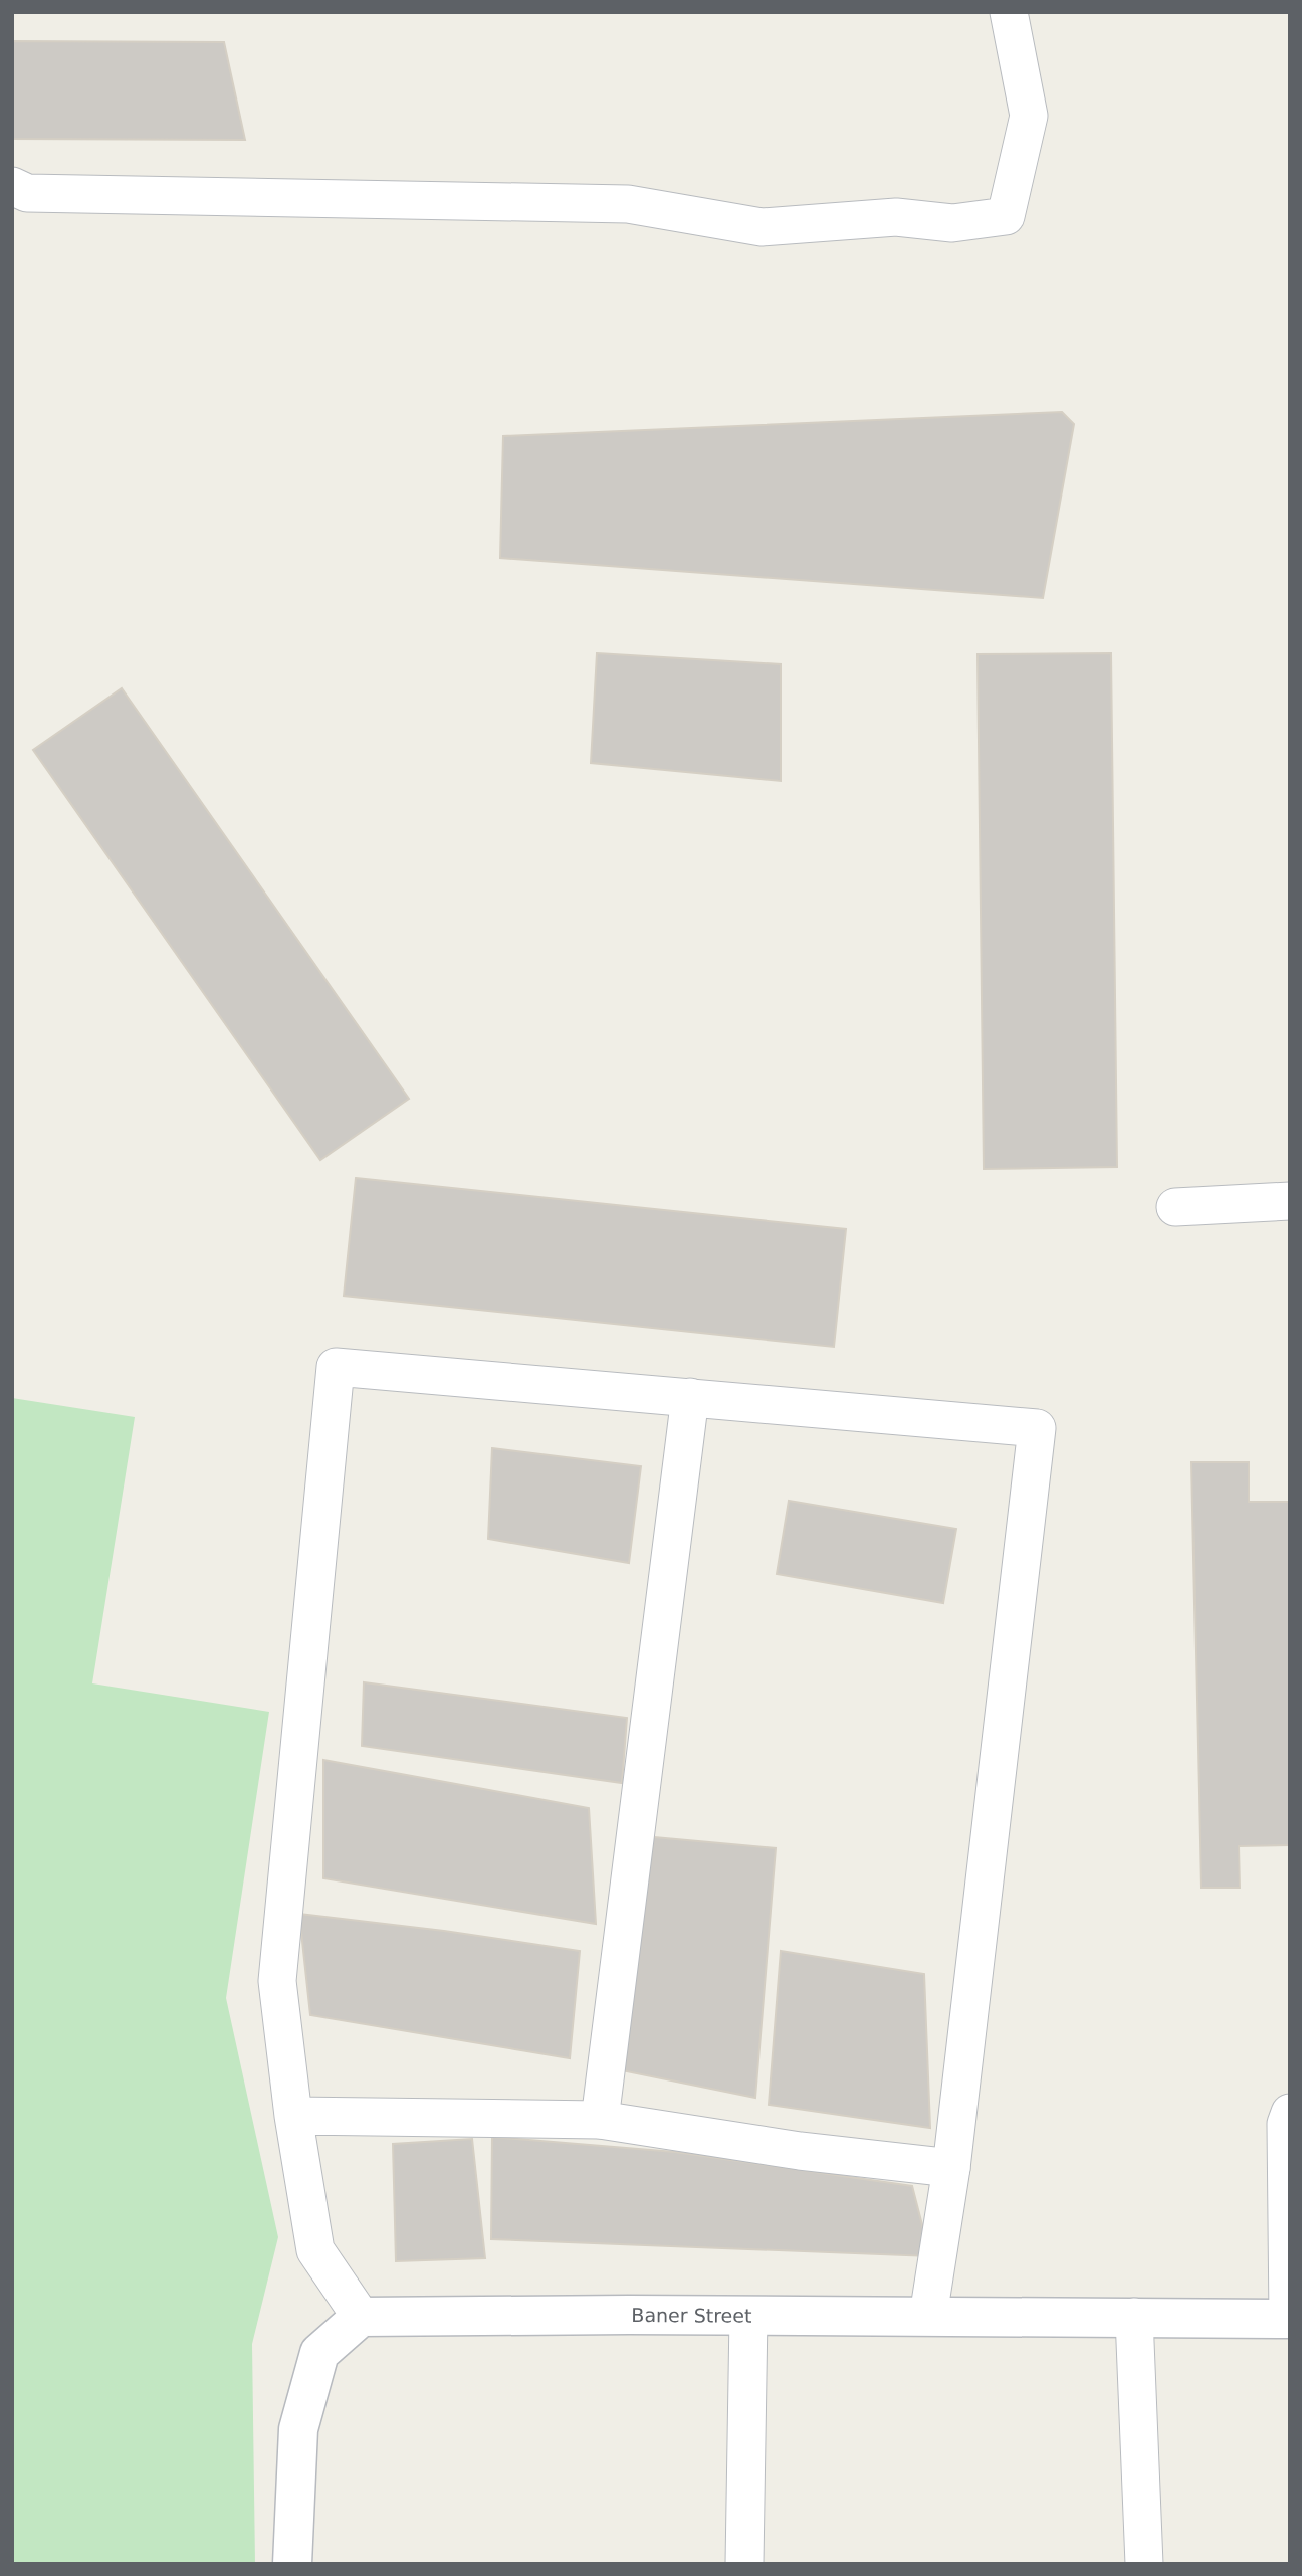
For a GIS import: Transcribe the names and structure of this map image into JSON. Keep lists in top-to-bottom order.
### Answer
{
  "streets": {
    "street": ["Baner Street"]
  }
}
